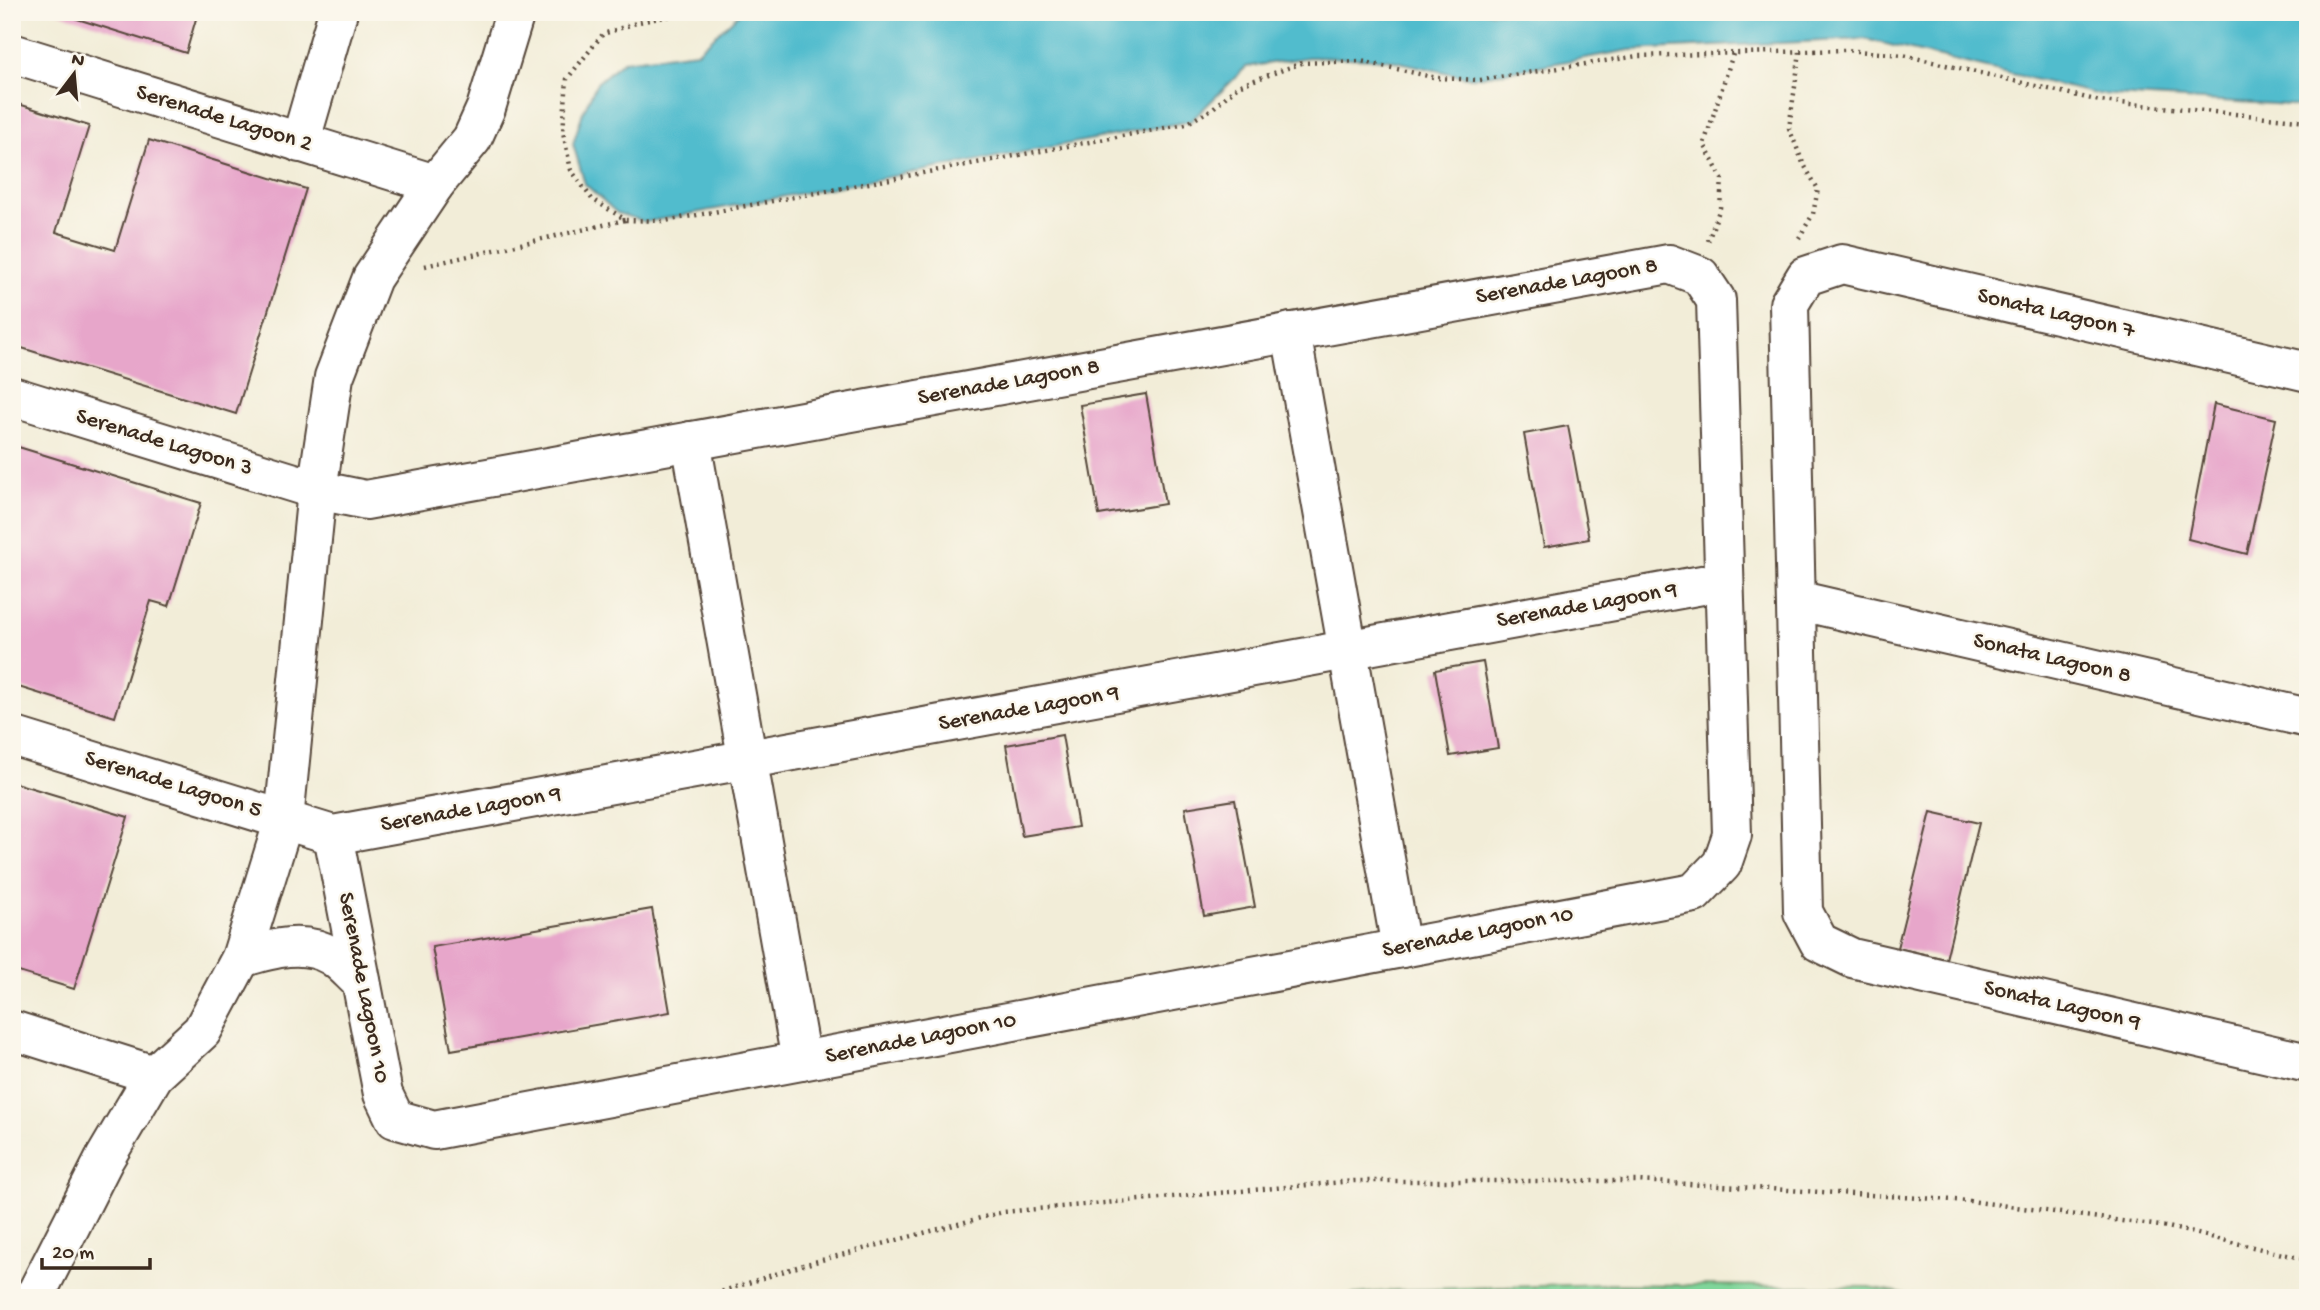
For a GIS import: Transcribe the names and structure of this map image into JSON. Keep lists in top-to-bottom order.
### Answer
{
  "streets": {
    "street": [
      "Serenade Lagoon 2",
      "Serenade Lagoon 8",
      "Sonata Lagoon 7",
      "Serenade Lagoon 3",
      "Serenade Lagoon 9",
      "Sonata Lagoon 8",
      "Serenade Lagoon 5",
      "Serenade Lagoon 10",
      "Sonata Lagoon 9"
    ]
  },
  "crossings": [
    ["Serenade Lagoon 8", "Serenade Lagoon 3"],
    ["Serenade Lagoon 9", "Serenade Lagoon 5"],
    ["Serenade Lagoon 9", "Serenade Lagoon 10"],
    ["Sonata Lagoon 8", "Sonata Lagoon 9"],
    ["Serenade Lagoon 5", "Serenade Lagoon 10"]
  ],
  "scale_bar": "20 m",
  "north": "top"
}
